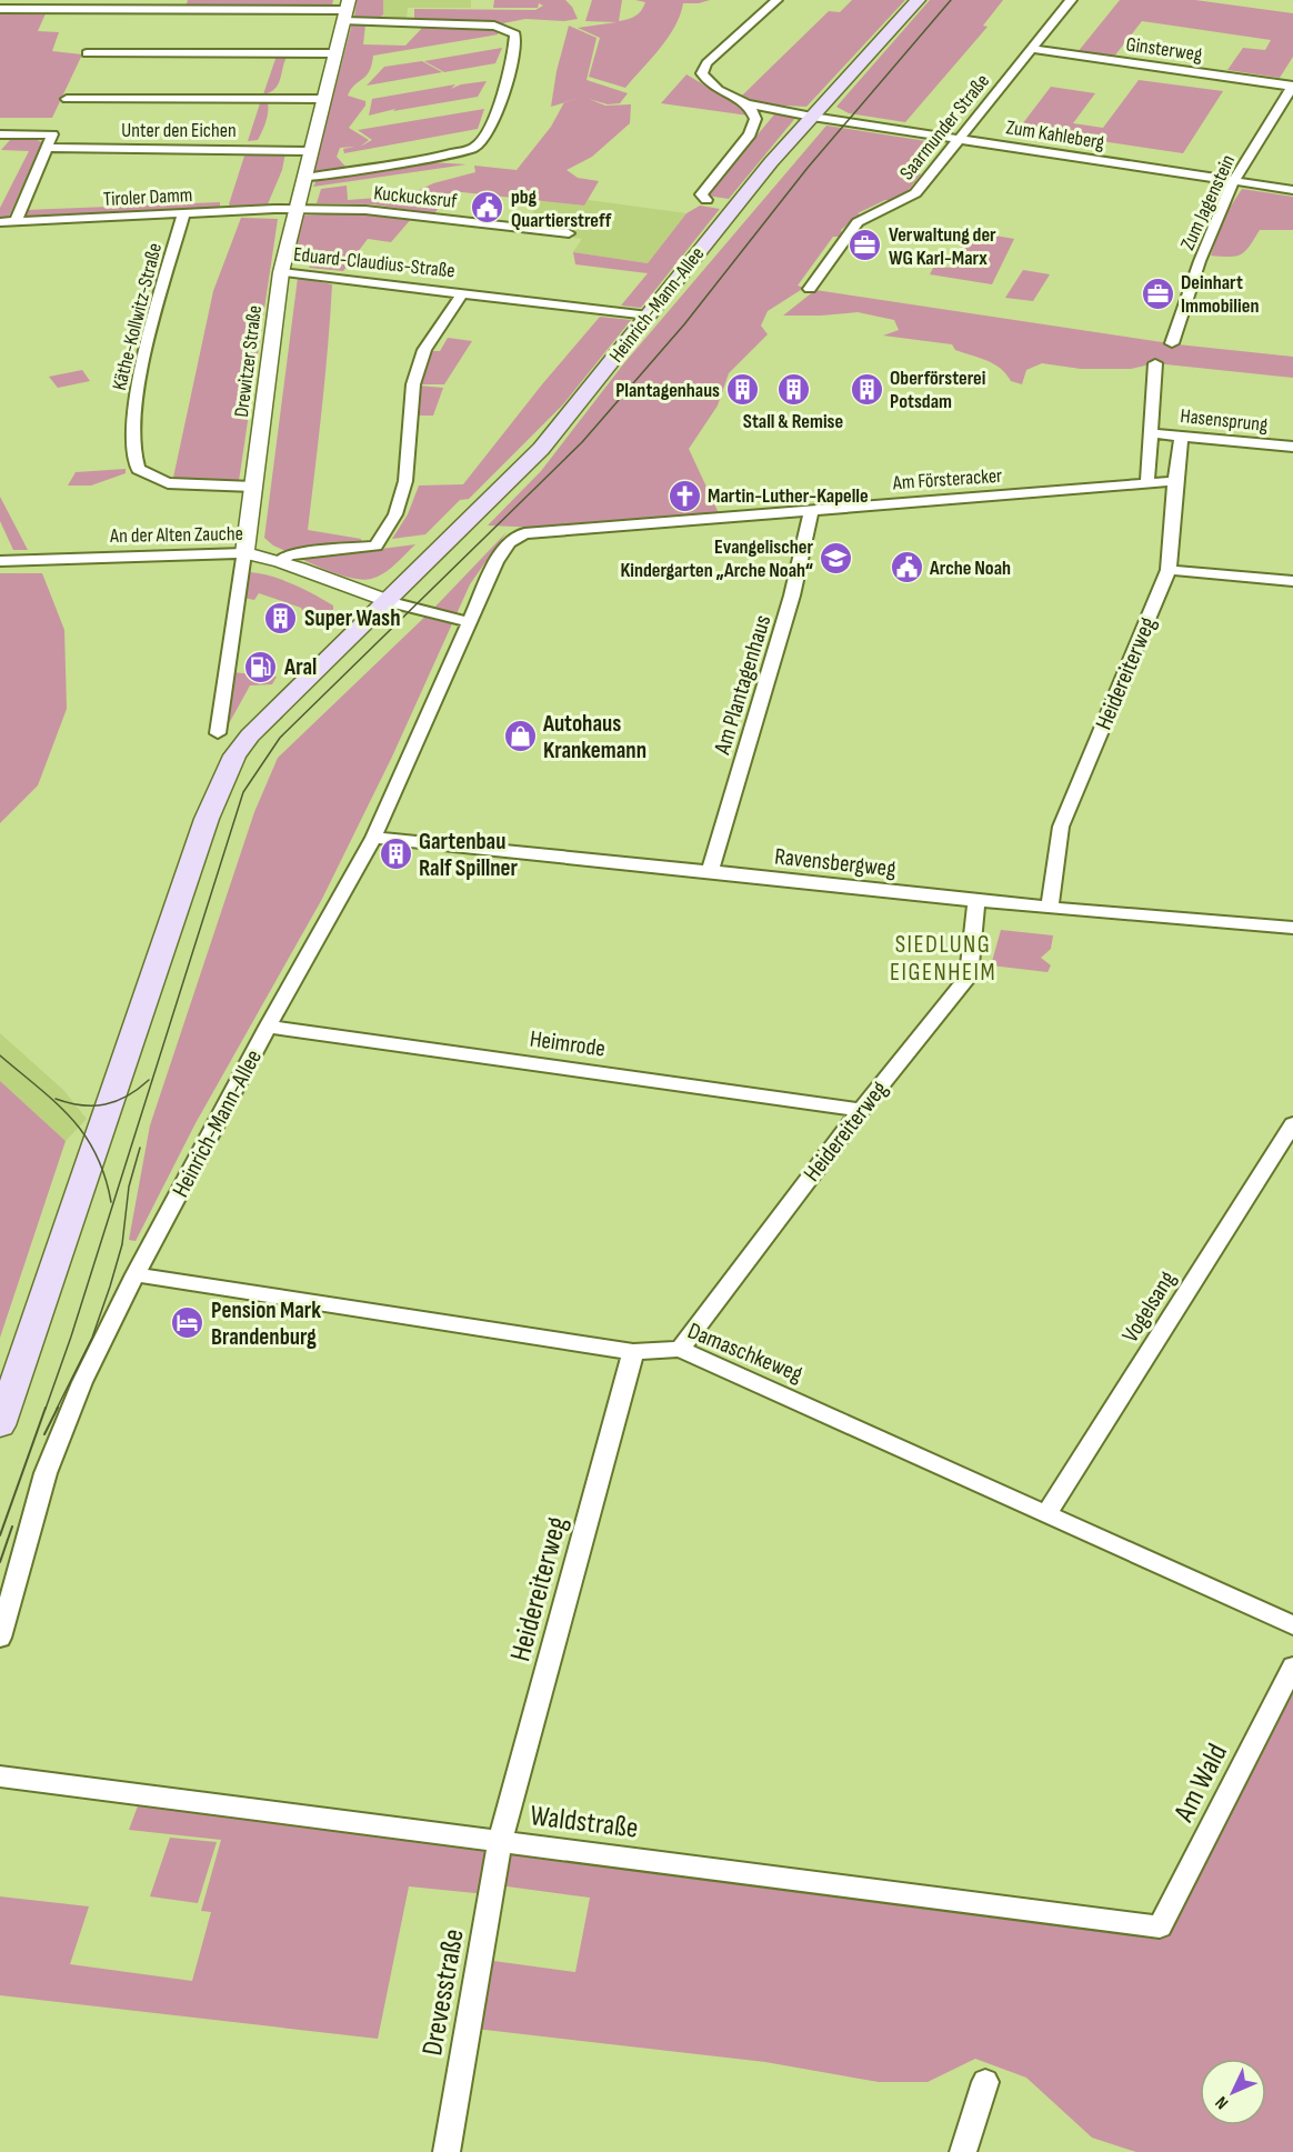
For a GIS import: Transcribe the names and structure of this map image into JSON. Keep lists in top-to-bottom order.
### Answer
{
  "streets": {
    "main road": ["Heinrich-Mann-Allee"],
    "street": [
      "Ginsterweg",
      "Saarmunder Straße",
      "Unter den Eichen",
      "Zum Kahleberg",
      "Tiroler Damm",
      "Kuckucksruf",
      "Zum Jagenstein",
      "Eduard-Claudius-Straße",
      "Käthe-Kollwitz-Straße",
      "Drewitzer Straße",
      "Hasensprung",
      "Am Försteracker",
      "An der Alten Zauche",
      "Heidereiterweg",
      "Am Plantagenhaus",
      "Ravensbergweg",
      "Heimrode",
      "Vogelsang",
      "Damaschkeweg",
      "Am Wald",
      "Waldstraße",
      "Drevesstraße"
    ]
  },
  "crossings": [
    ["Ginsterweg", "Saarmunder Straße"],
    ["Ginsterweg", "Zum Jagenstein"],
    ["Saarmunder Straße", "Zum Kahleberg"],
    ["Unter den Eichen", "Drewitzer Straße"],
    ["Zum Kahleberg", "Zum Jagenstein"],
    ["Zum Kahleberg", "Heinrich-Mann-Allee"],
    ["Tiroler Damm", "Kuckucksruf"],
    ["Tiroler Damm", "Käthe-Kollwitz-Straße"],
    ["Tiroler Damm", "Drewitzer Straße"],
    ["Kuckucksruf", "Drewitzer Straße"],
    ["Eduard-Claudius-Straße", "Heinrich-Mann-Allee"],
    ["Eduard-Claudius-Straße", "Drewitzer Straße"],
    ["Eduard-Claudius-Straße", "An der Alten Zauche"],
    ["Heinrich-Mann-Allee", "Am Försteracker"],
    ["Heinrich-Mann-Allee", "An der Alten Zauche"],
    ["Heinrich-Mann-Allee", "Ravensbergweg"],
    ["Heinrich-Mann-Allee", "Heimrode"],
    ["Heinrich-Mann-Allee", "Damaschkeweg"],
    ["Käthe-Kollwitz-Straße", "Drewitzer Straße"],
    ["Drewitzer Straße", "An der Alten Zauche"],
    ["Hasensprung", "Am Försteracker"],
    ["Hasensprung", "Heidereiterweg"],
    ["Am Försteracker", "Heidereiterweg"],
    ["Am Försteracker", "Am Plantagenhaus"],
    ["Heidereiterweg", "Ravensbergweg"],
    ["Heidereiterweg", "Heimrode"],
    ["Heidereiterweg", "Damaschkeweg"],
    ["Heidereiterweg", "Waldstraße"],
    ["Heidereiterweg", "Drevesstraße"],
    ["Am Plantagenhaus", "Ravensbergweg"],
    ["Vogelsang", "Damaschkeweg"],
    ["Am Wald", "Waldstraße"],
    ["Waldstraße", "Drevesstraße"]
  ],
  "districts": ["SIEDLUNG EIGENHEIM"],
  "places": {
    "public building": ["pbg Quartierstreff", "Arche Noah"],
    "office": ["Verwaltung der WG Karl-Marx", "Deinhart Immobilien"],
    "building": [
      "Stall & Remise",
      "Oberförsterei Potsdam",
      "Plantagenhaus",
      "Super Wash",
      "Gartenbau Ralf Spillner"
    ],
    "church": ["Martin-Luther-Kapelle"],
    "school or university": ["Evangelischer Kindergarten „Arche Noah“"],
    "fuel station": ["Aral"],
    "shop": ["Autohaus Krankemann"],
    "hotel": ["Pension Mark Brandenburg"]
  },
  "north": "bottom left"
}
